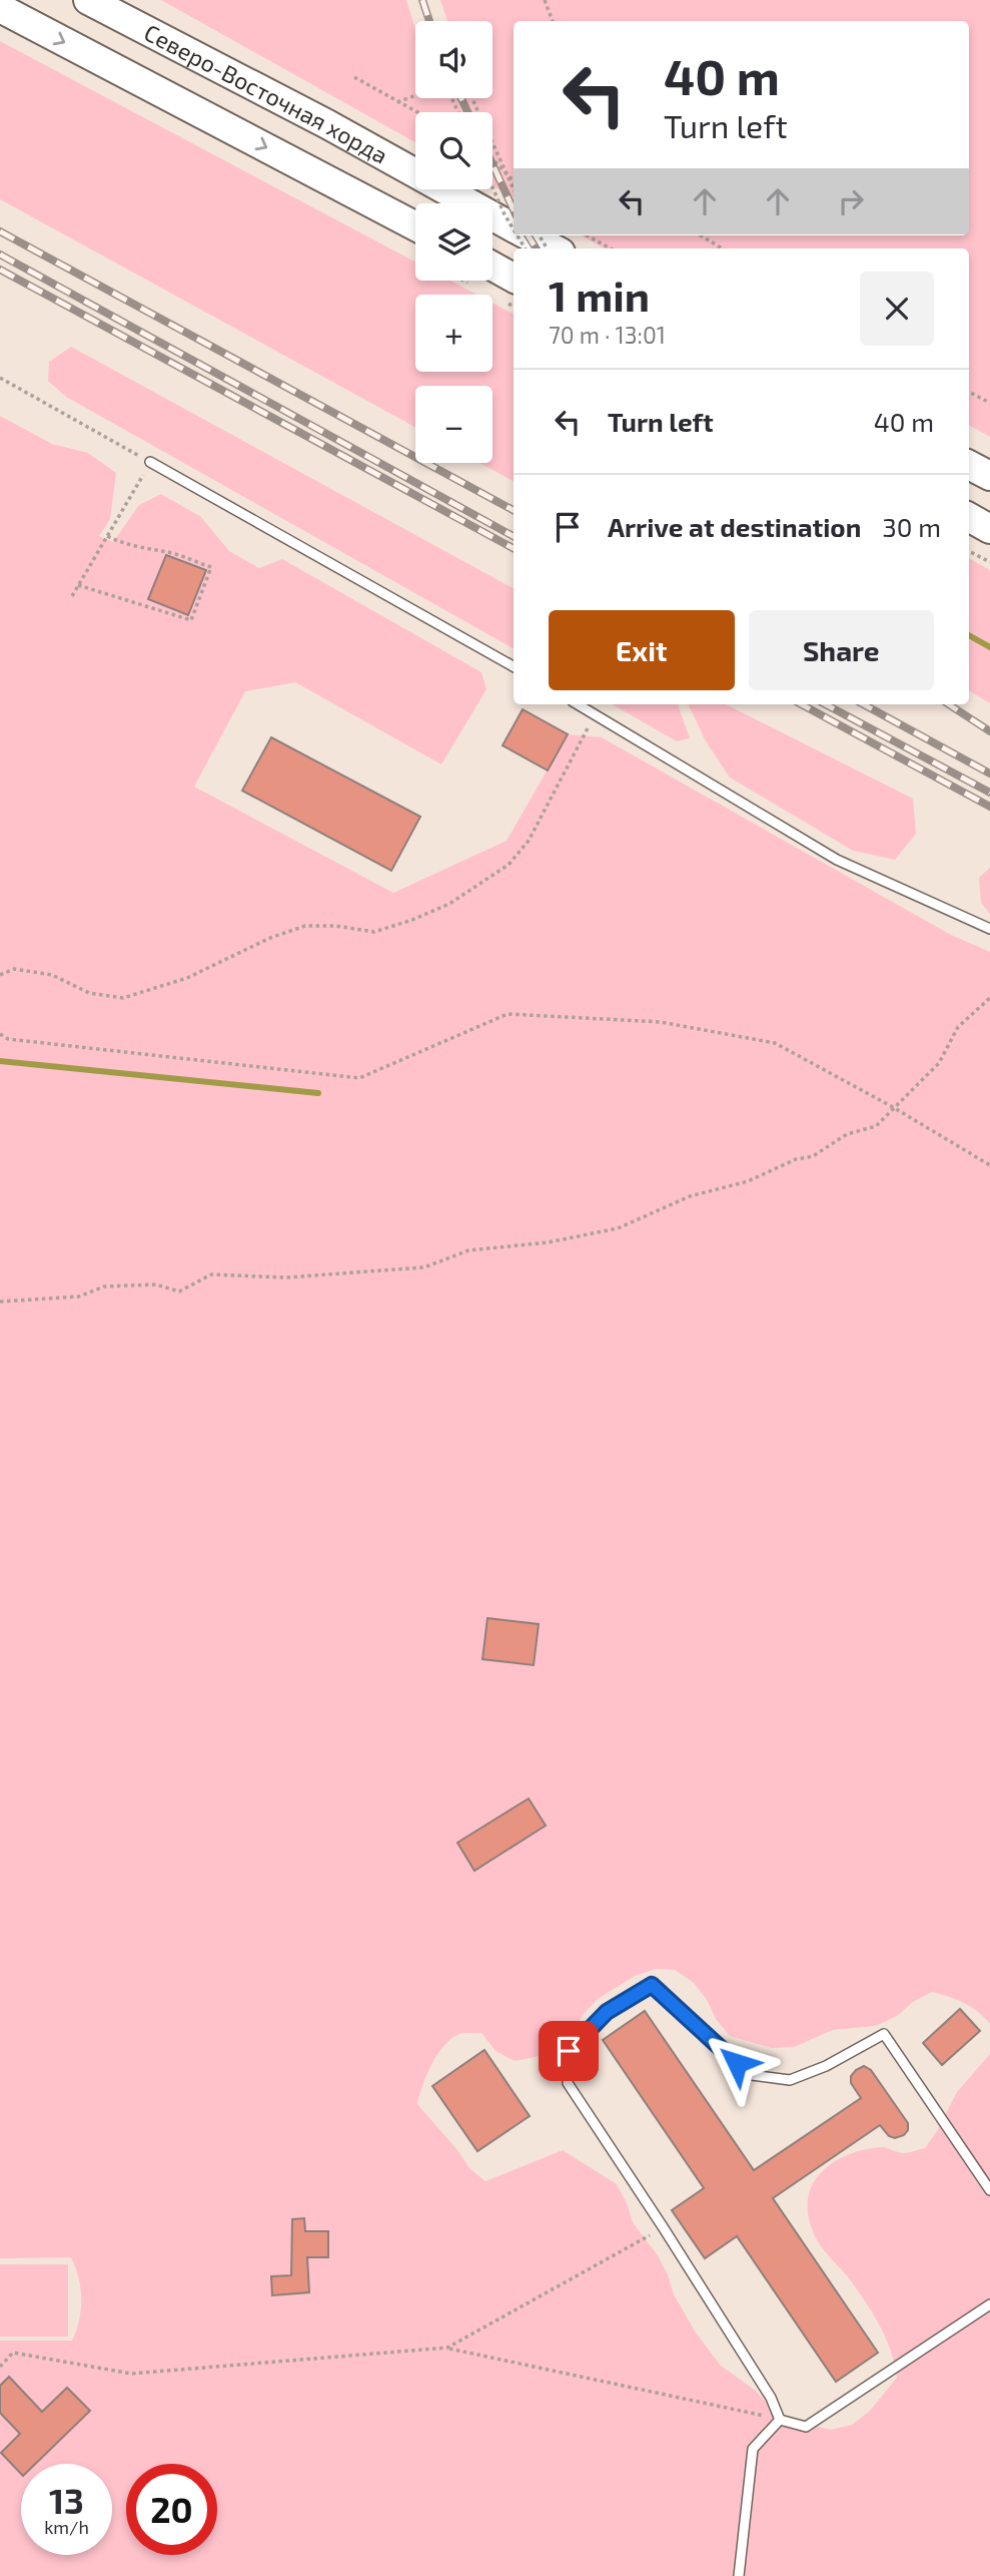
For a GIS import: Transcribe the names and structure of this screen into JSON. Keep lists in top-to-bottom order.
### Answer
{
  "streets": {
    "main road": ["Северо-Восточная хорда"]
  },
  "page": {
    "map_buttons": ["+", "−"],
    "turn": ["40 m", "Turn left"],
    "heading": ["1 min", "70 m · 13:01"],
    "list": [
      {
        "name": "Turn left",
        "value": "40 m"
      },
      {
        "name": "Arrive at destination",
        "value": "30 m"
      }
    ],
    "buttons": ["Exit", "Share"],
    "speed": "13 km/h",
    "limit": "20"
  }
}
